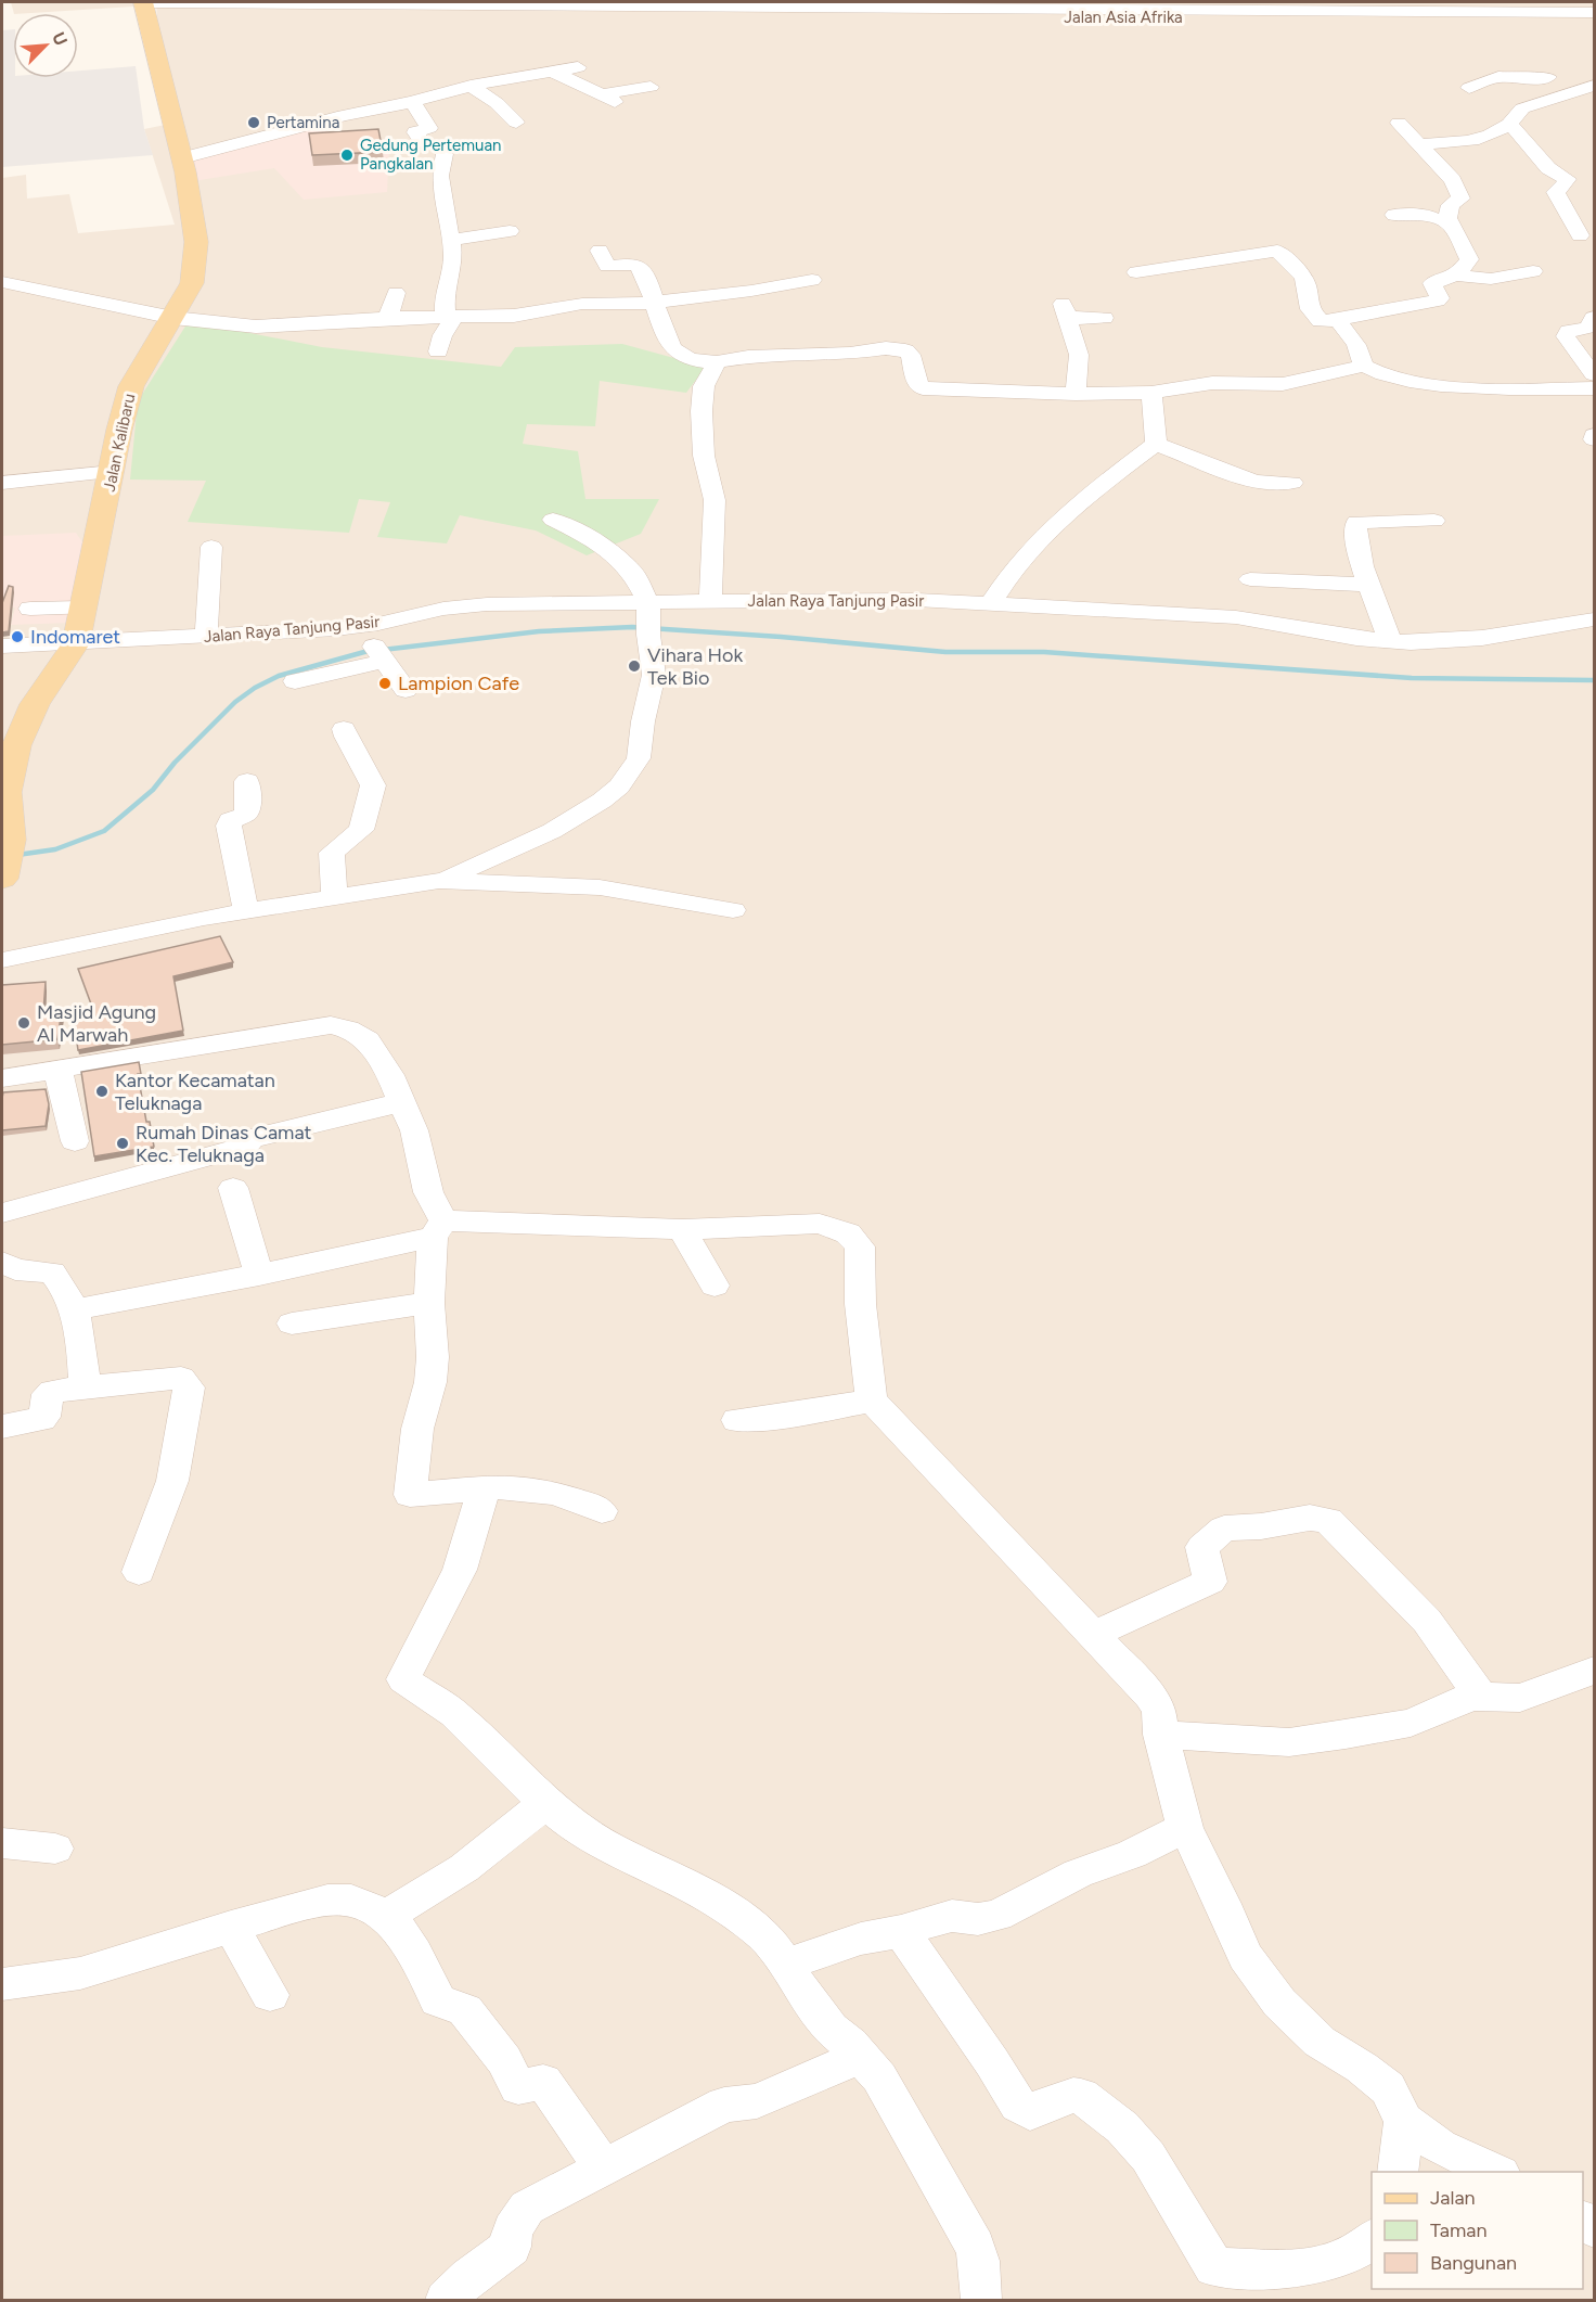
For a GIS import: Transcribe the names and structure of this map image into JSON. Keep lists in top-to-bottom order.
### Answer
{
  "streets": {
    "main road": ["Jalan Kalibaru"],
    "street": ["Jalan Asia Afrika", "Jalan Raya Tanjung Pasir"]
  },
  "crossings": [
    ["Jalan Asia Afrika", "Jalan Kalibaru"],
    ["Jalan Kalibaru", "Jalan Raya Tanjung Pasir"]
  ],
  "places": [
    "Pertamina",
    "Gedung Pertemuan Pangkalan",
    "Indomaret",
    "Vihara Hok Tek Bio",
    "Lampion Cafe",
    "Masjid Agung Al Marwah",
    "Kantor Kecamatan Teluknaga",
    "Rumah Dinas Camat Kec. Teluknaga"
  ],
  "legend": ["Jalan", "Taman", "Bangunan"],
  "north": "top right"
}
